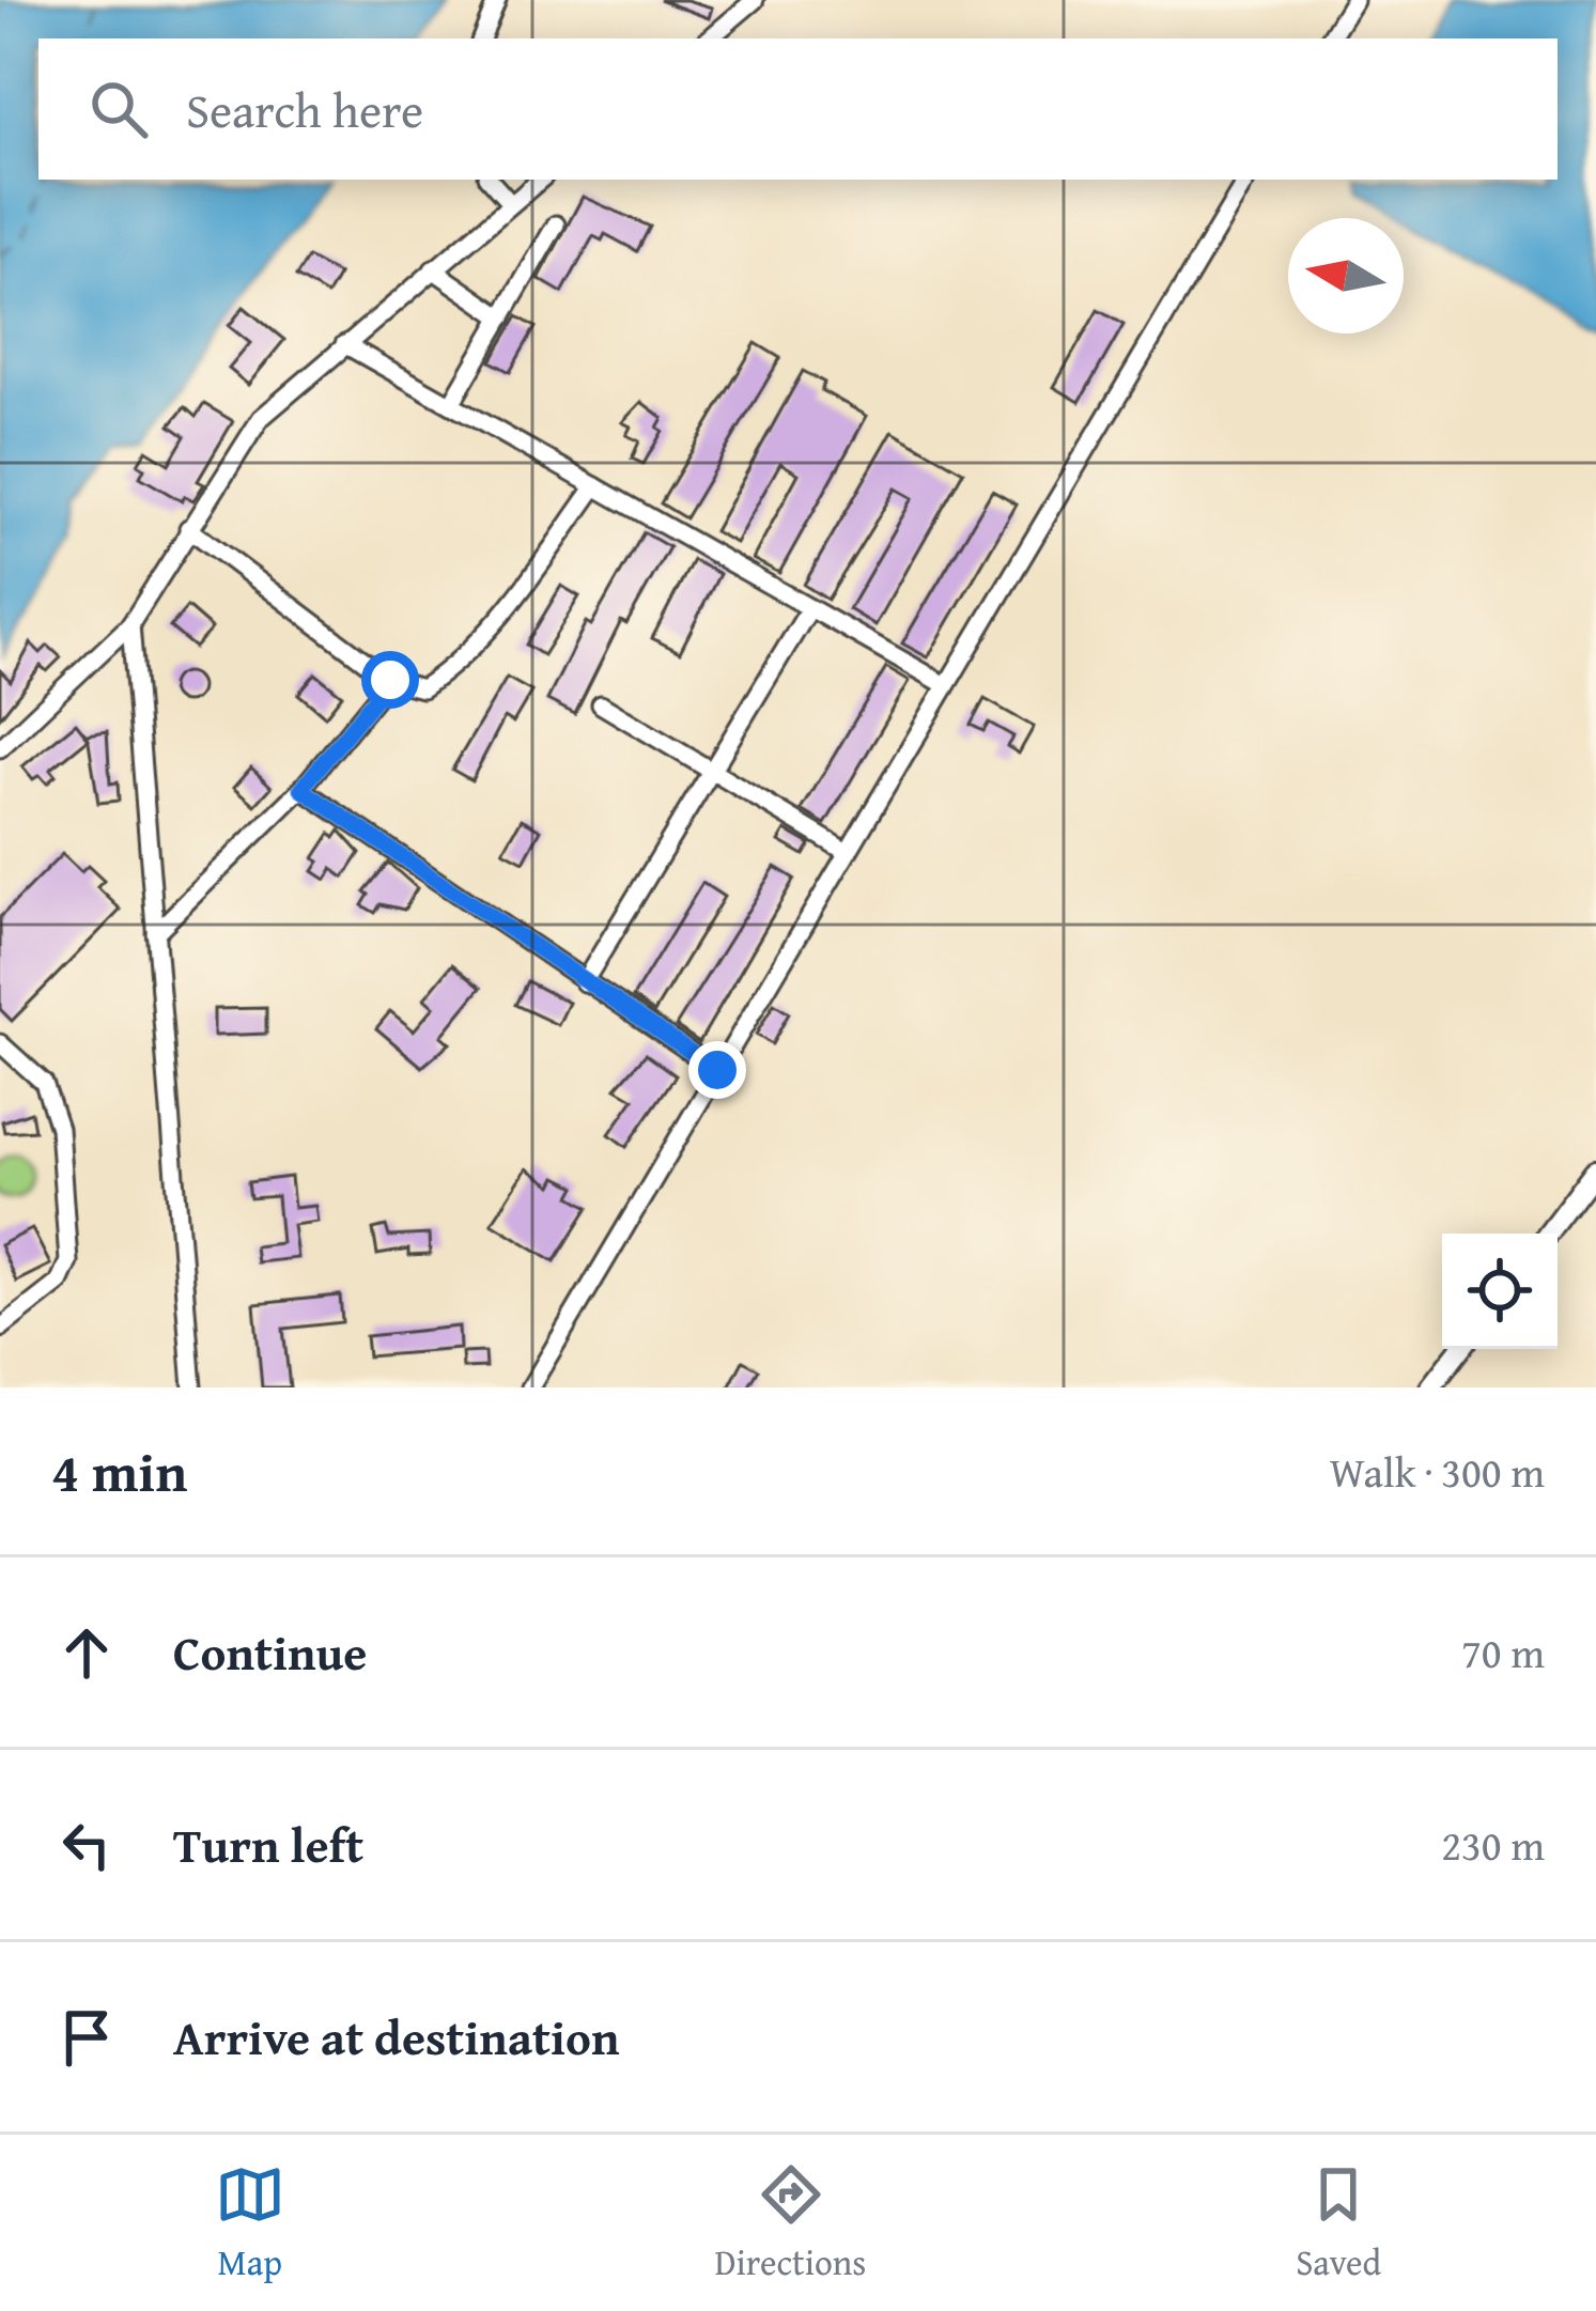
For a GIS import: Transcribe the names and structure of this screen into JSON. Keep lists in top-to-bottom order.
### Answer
{
  "north": "left",
  "page": {
    "search": "Search here",
    "heading": ["4 min", "Walk · 300 m"],
    "list": [
      ["Continue", "70 m"],
      ["Turn left", "230 m"],
      "Arrive at destination"
    ],
    "nav": ["Map", "Directions", "Saved"]
  }
}
